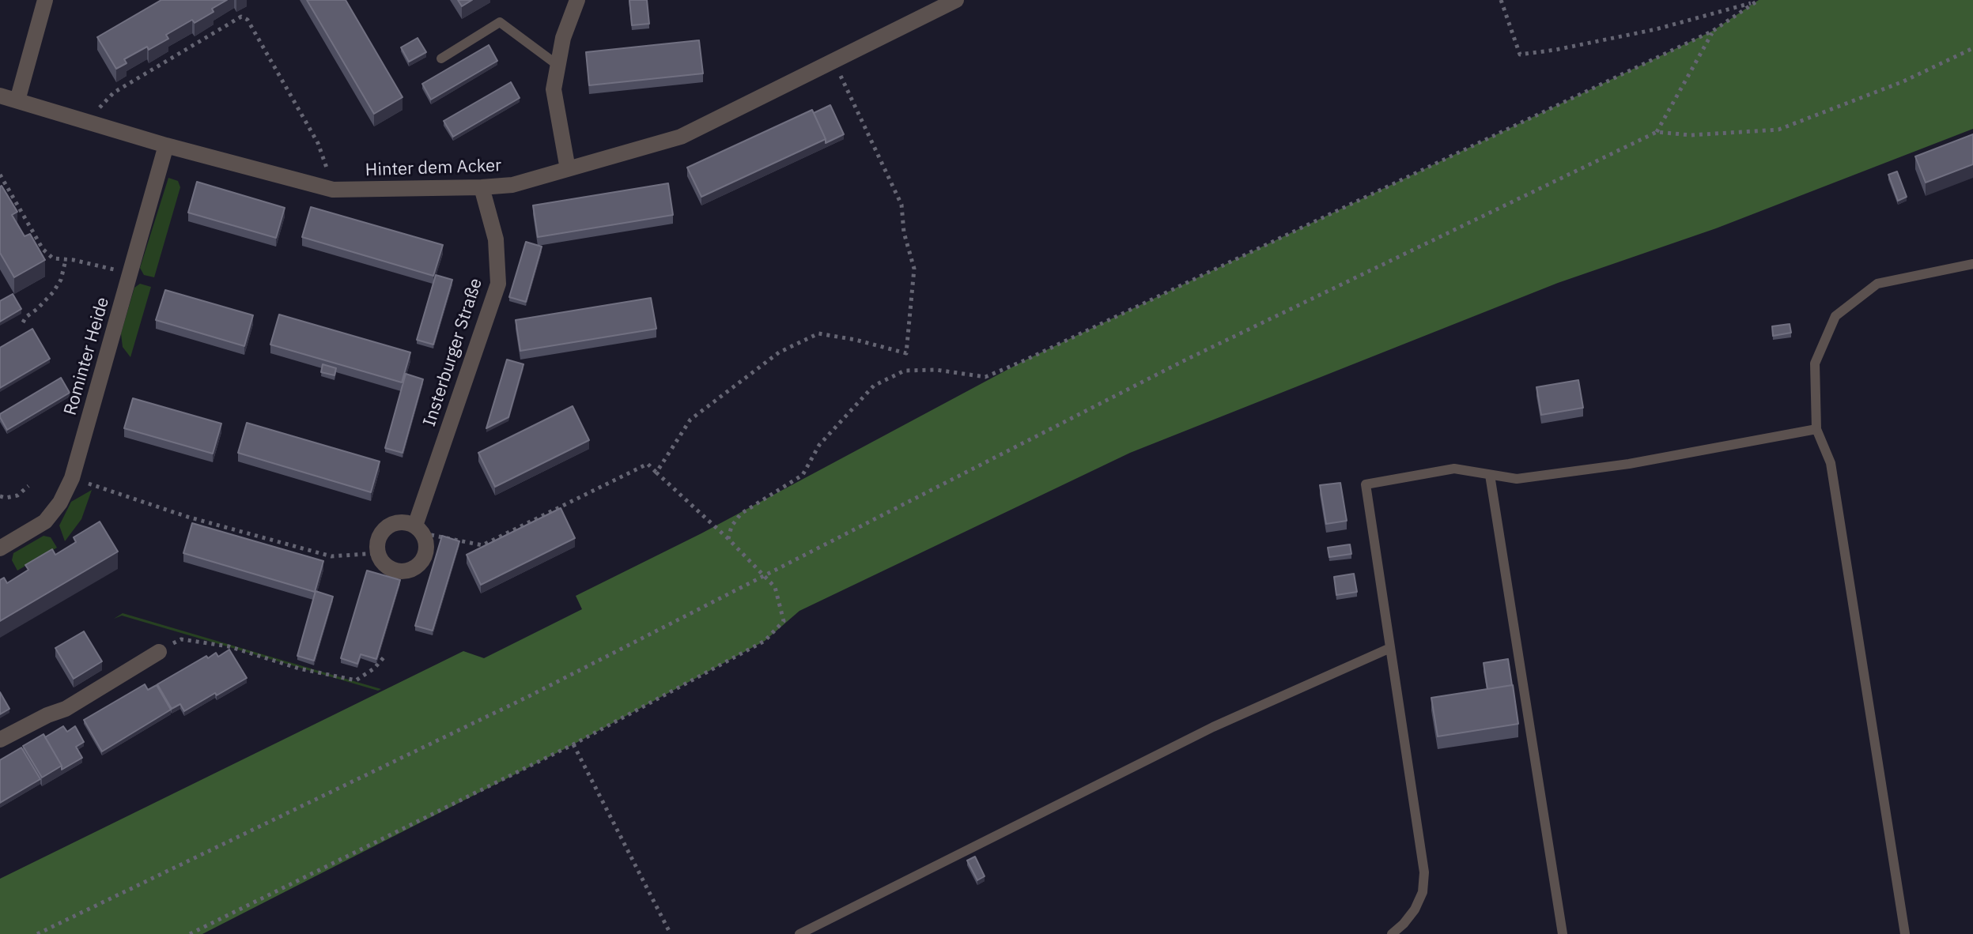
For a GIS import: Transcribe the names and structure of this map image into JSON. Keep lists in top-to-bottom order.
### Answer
{
  "streets": {
    "street": ["Hinter dem Acker", "Insterburger Straße", "Rominter Heide"]
  },
  "crossings": [
    ["Hinter dem Acker", "Insterburger Straße"],
    ["Hinter dem Acker", "Rominter Heide"]
  ]
}
